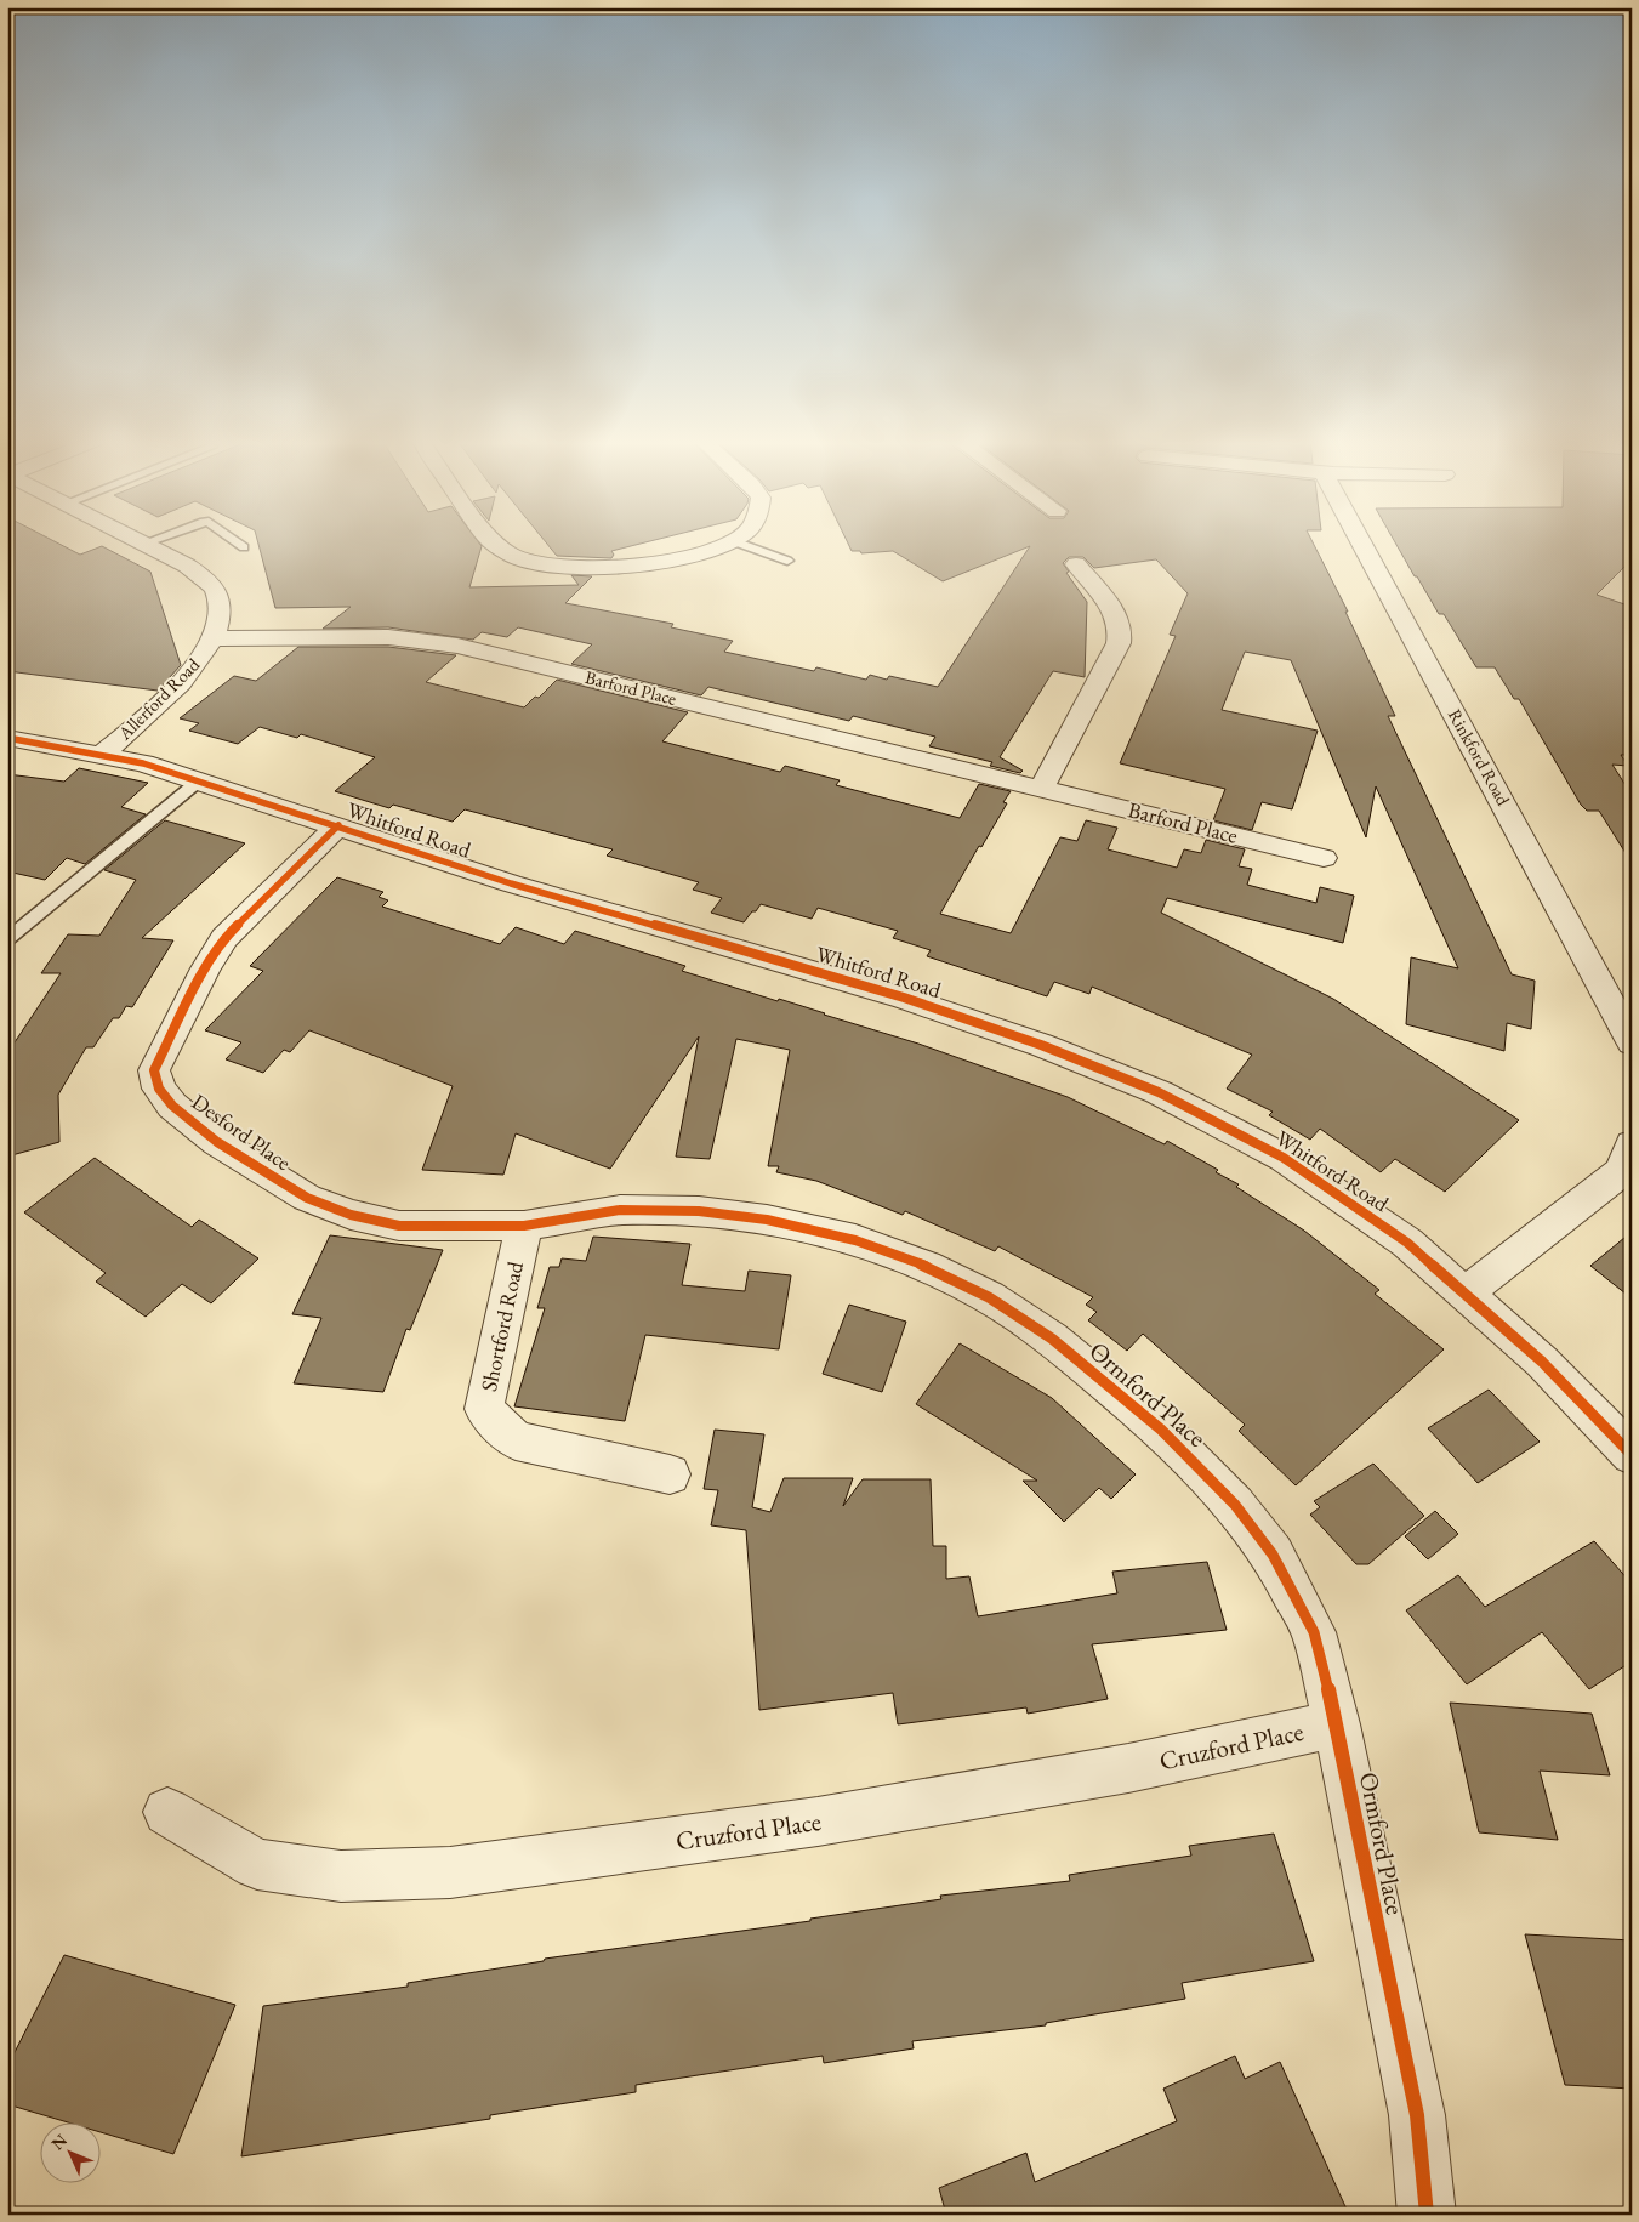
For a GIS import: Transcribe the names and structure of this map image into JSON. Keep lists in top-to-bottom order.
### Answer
{
  "streets": {
    "street": [
      "Barford Place",
      "Allerford Road",
      "Rinkford Road",
      "Whitford Road",
      "Desford Place",
      "Shortford Road",
      "Ormford Place",
      "Cruzford Place"
    ]
  },
  "crossings": [
    ["Barford Place", "Allerford Road"],
    ["Allerford Road", "Whitford Road"],
    ["Whitford Road", "Desford Place"],
    ["Desford Place", "Shortford Road"],
    ["Desford Place", "Ormford Place"],
    ["Shortford Road", "Ormford Place"],
    ["Ormford Place", "Cruzford Place"]
  ],
  "north": "top left"
}
